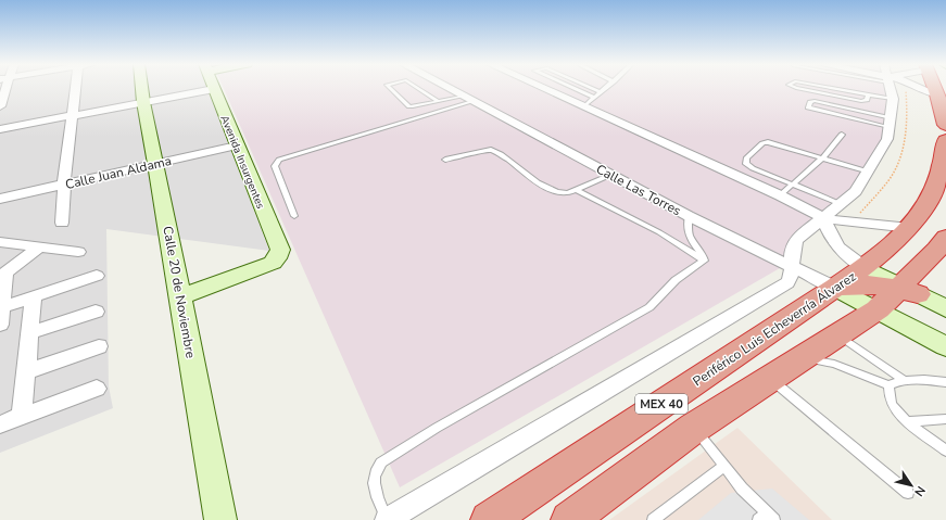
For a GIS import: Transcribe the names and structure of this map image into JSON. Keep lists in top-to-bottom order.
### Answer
{
  "streets": {
    "highway": ["Periférico Luis Echeverría Álvarez", "MEX 40"],
    "street": [
      "Avenida Insurgentes",
      "Calle Juan Aldama",
      "Calle Las Torres",
      "Calle 20 de Noviembre"
    ]
  },
  "crossings": [
    ["Avenida Insurgentes", "Calle Juan Aldama"],
    ["Avenida Insurgentes", "Calle 20 de Noviembre"],
    ["Calle Juan Aldama", "Calle 20 de Noviembre"],
    ["Calle Las Torres", "Periférico Luis Echeverría Álvarez"]
  ],
  "north": "bottom right"
}
